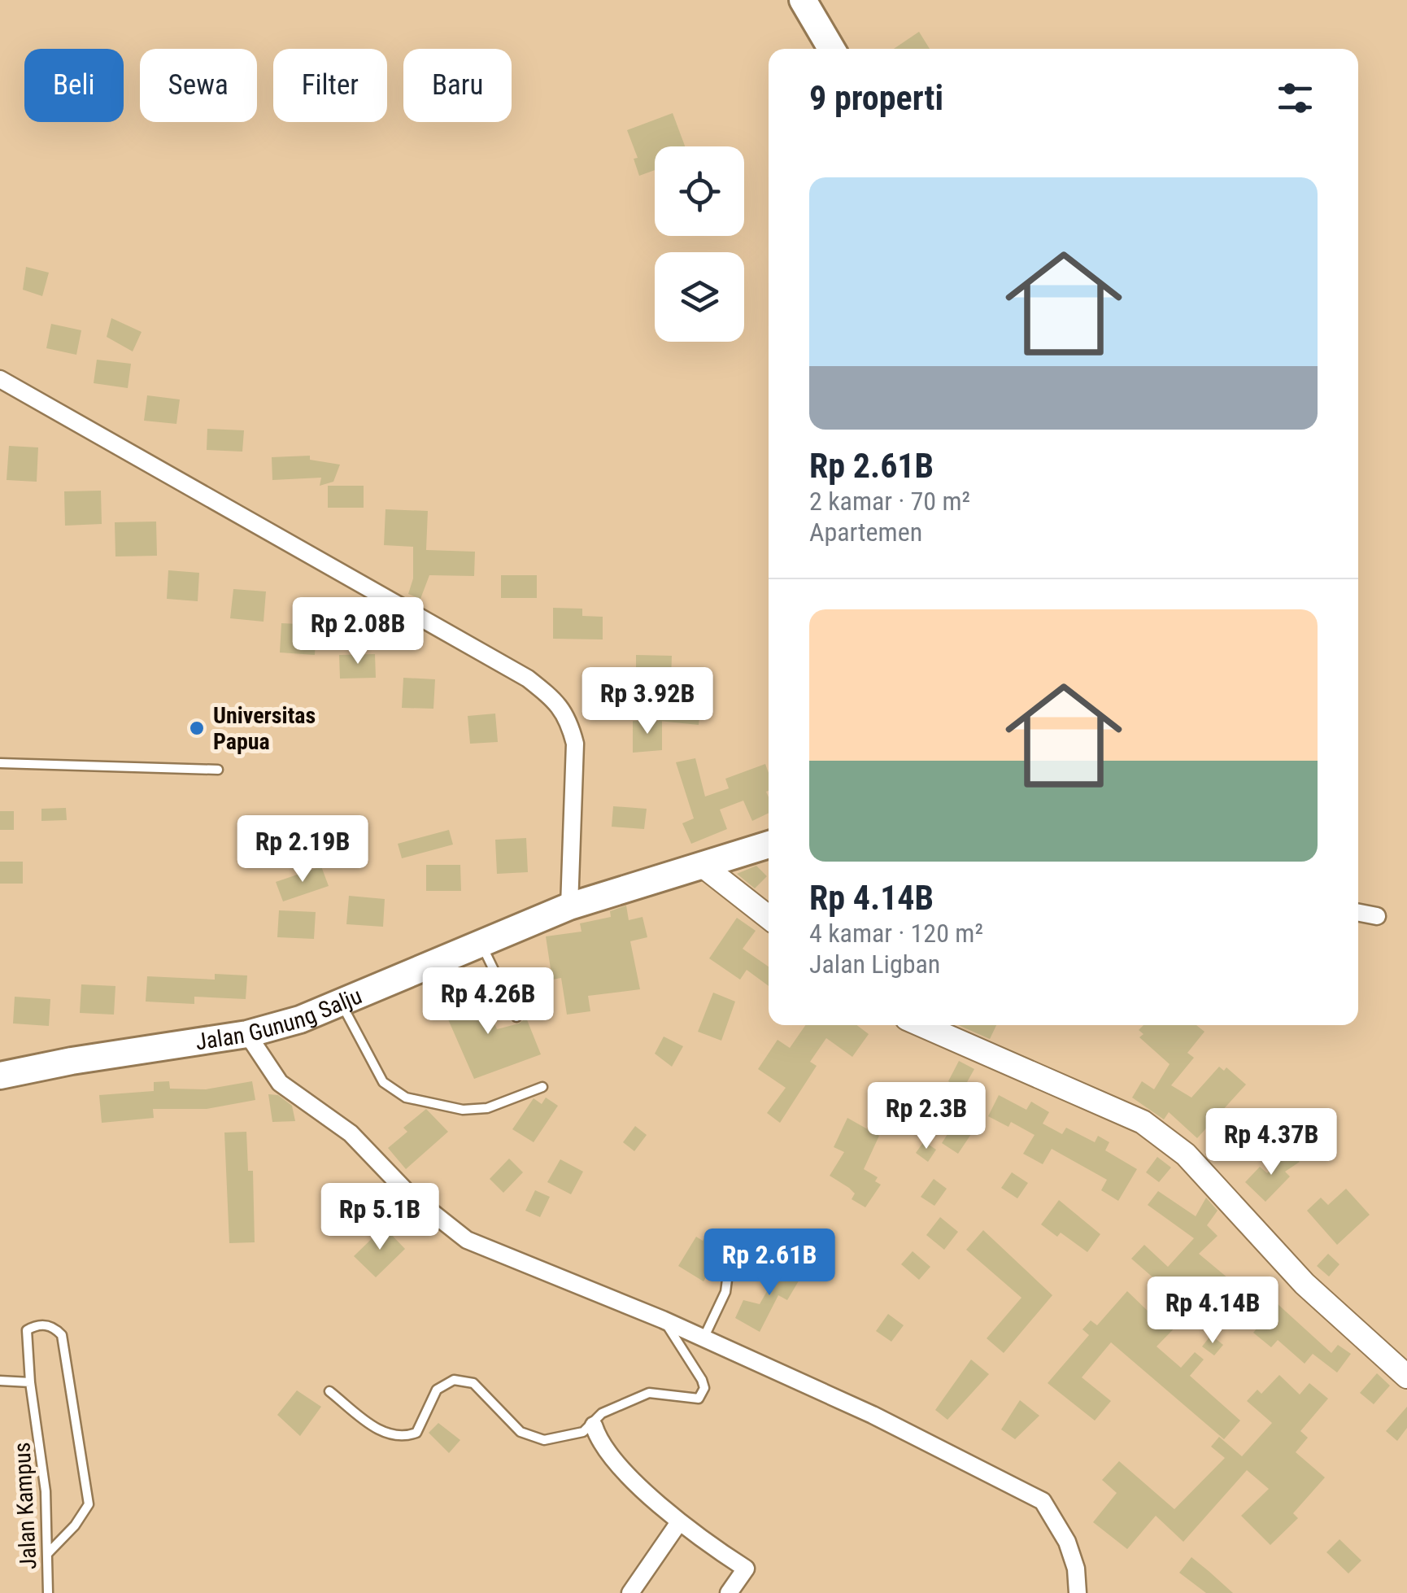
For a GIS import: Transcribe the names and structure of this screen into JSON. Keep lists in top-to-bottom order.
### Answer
{
  "streets": {
    "main road": ["Jalan Gunung Salju"],
    "lane": ["Jalan Kampus"]
  },
  "places": ["Universitas Papua"],
  "page": {
    "chip": [
      "Beli",
      "Sewa",
      "Filter",
      "Baru"
    ],
    "heading": "9 properti",
    "list": [
      {
        "name": "Rp 2.61B",
        "note": "2 kamar · 70 m² · Apartemen"
      },
      {
        "name": "Rp 4.14B",
        "note": "4 kamar · 120 m² · Jalan Ligban"
      }
    ],
    "price": [
      "Rp 2.08B",
      "Rp 3.92B",
      "Rp 2.19B",
      "Rp 4.26B",
      "Rp 2.3B",
      "Rp 4.37B",
      "Rp 5.1B",
      "Rp 2.61B",
      "Rp 4.14B"
    ]
  }
}
